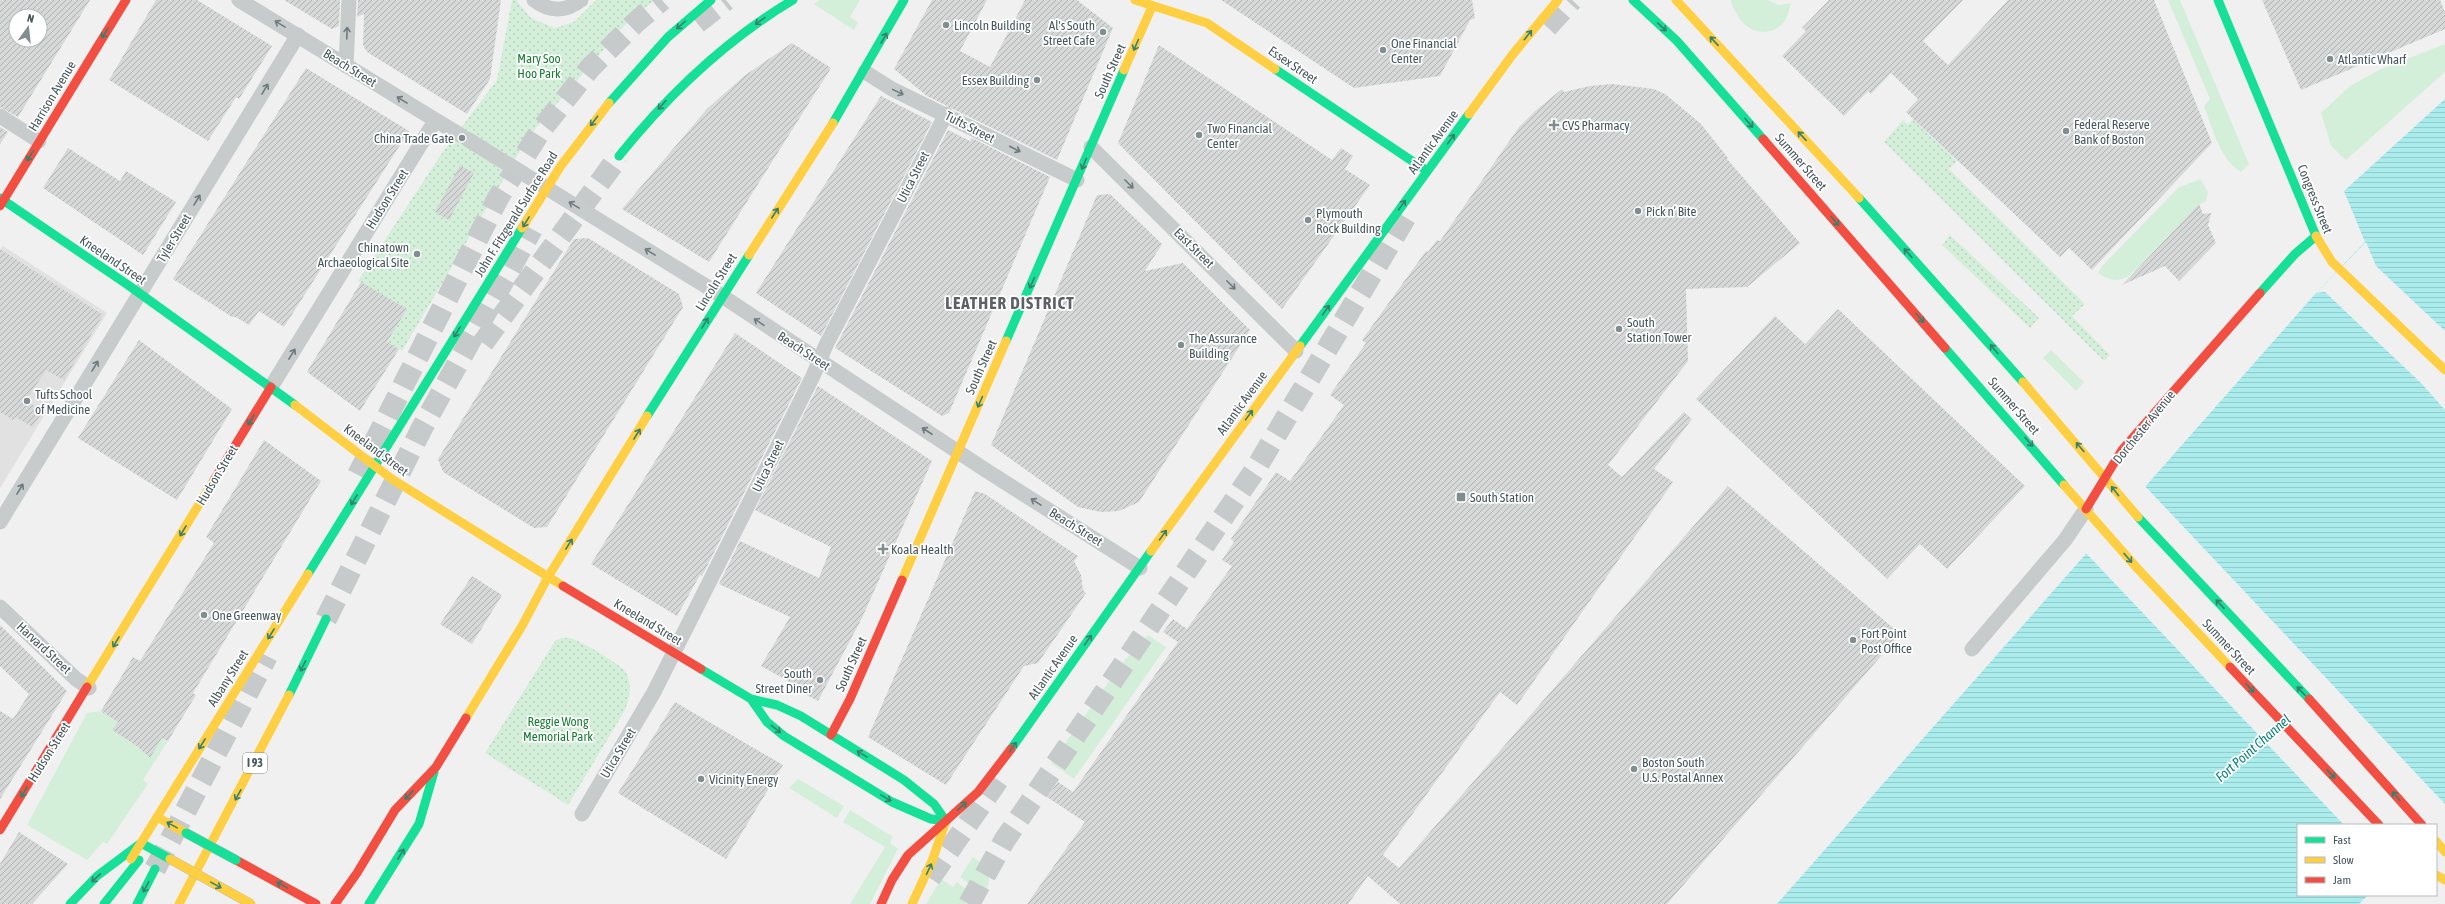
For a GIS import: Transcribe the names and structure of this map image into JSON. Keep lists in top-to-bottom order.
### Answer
{
  "streets": {
    "main road": [
      "Essex Street",
      "South Street",
      "Harrison Avenue",
      "Atlantic Avenue",
      "Summer Street",
      "Hudson Street",
      "Congress Street",
      "John F. Fitzgerald Surface Road",
      "Kneeland Street",
      "Lincoln Street",
      "Dorchester Avenue",
      "Albany Street",
      "I 93"
    ],
    "street": [
      "Beach Street",
      "Tufts Street",
      "Utica Street",
      "Tyler Street",
      "East Street",
      "Harvard Street"
    ]
  },
  "crossings": [
    ["Essex Street", "South Street"],
    ["Essex Street", "Atlantic Avenue"],
    ["Beach Street", "South Street"],
    ["Beach Street", "Atlantic Avenue"],
    ["Beach Street", "Utica Street"],
    ["Beach Street", "Hudson Street"],
    ["Beach Street", "John F. Fitzgerald Surface Road"],
    ["Beach Street", "Tyler Street"],
    ["Beach Street", "Lincoln Street"],
    ["South Street", "Tufts Street"],
    ["South Street", "East Street"],
    ["South Street", "Kneeland Street"],
    ["Harrison Avenue", "Kneeland Street"],
    ["Tufts Street", "Utica Street"],
    ["Tufts Street", "Lincoln Street"],
    ["Atlantic Avenue", "East Street"],
    ["Atlantic Avenue", "Kneeland Street"],
    ["Summer Street", "Dorchester Avenue"],
    ["Utica Street", "Kneeland Street"],
    ["Hudson Street", "Kneeland Street"],
    ["Hudson Street", "Harvard Street"],
    ["Congress Street", "Dorchester Avenue"],
    ["John F. Fitzgerald Surface Road", "Kneeland Street"],
    ["John F. Fitzgerald Surface Road", "Albany Street"],
    ["Tyler Street", "Kneeland Street"],
    ["Kneeland Street", "Lincoln Street"],
    ["Kneeland Street", "Albany Street"]
  ],
  "one_way": [
    "Beach Street",
    "South Street",
    "Harrison Avenue",
    "Tufts Street",
    "Atlantic Avenue",
    "John F. Fitzgerald Surface Road",
    "Tyler Street",
    "East Street",
    "Lincoln Street"
  ],
  "districts": ["LEATHER DISTRICT"],
  "water": ["Fort Point Channel"],
  "parks": ["Mary Soo Hoo Park", "Reggie Wong Memorial Park"],
  "places": {
    "other": [
      "Lincoln Building",
      "Al's South Street Cafe",
      "One Financial Center",
      "Atlantic Wharf",
      "Essex Building",
      "Federal Reserve Bank of Boston",
      "Two Financial Center",
      "China Trade Gate",
      "Pick n’ Bite",
      "Plymouth Rock Building",
      "Chinatown Archaeological Site",
      "South Station Tower",
      "The Assurance Building",
      "Tufts School of Medicine",
      "One Greenway",
      "Fort Point Post Office",
      "South Street Diner",
      "Boston South U.S. Postal Annex",
      "Vicinity Energy"
    ],
    "health": ["CVS Pharmacy", "Koala Health"],
    "transit": ["South Station"]
  },
  "legend": ["Fast", "Slow", "Jam"],
  "north": "top"
}
